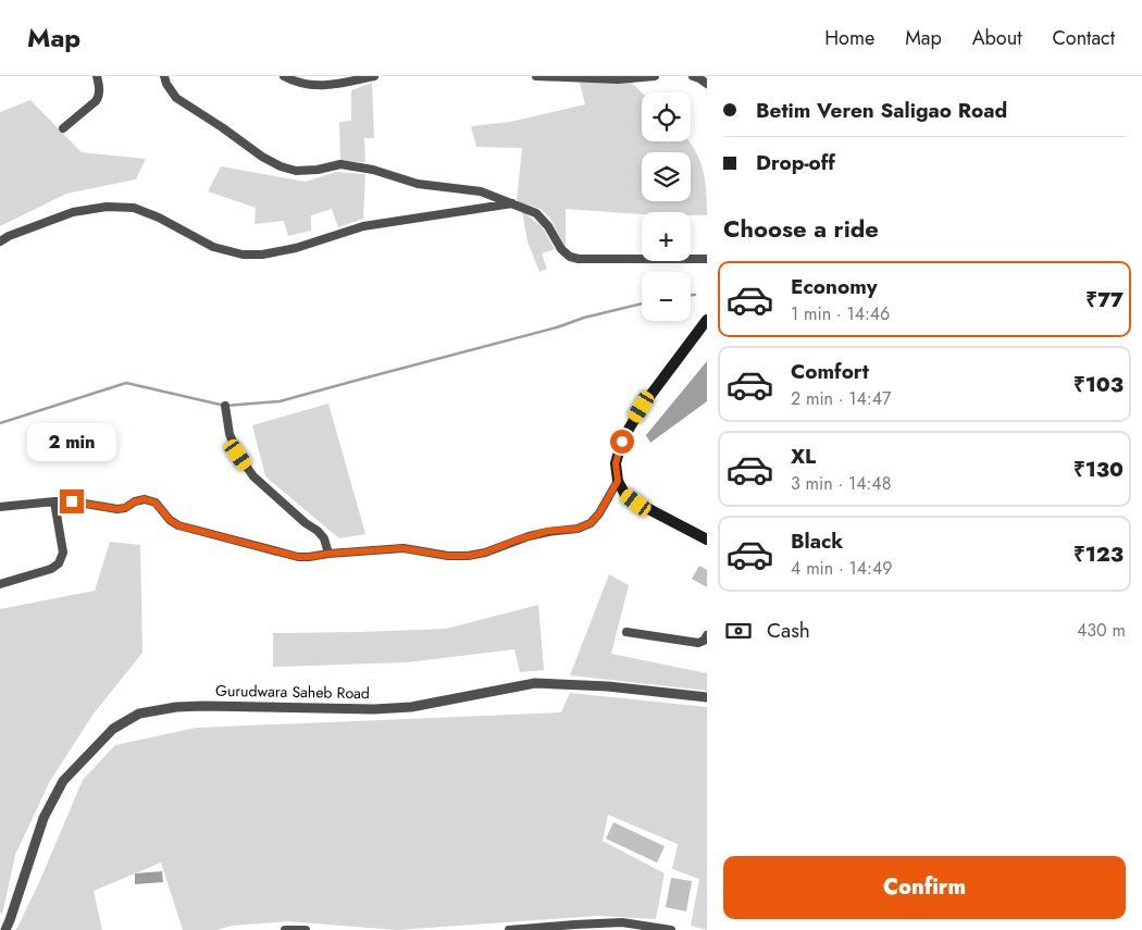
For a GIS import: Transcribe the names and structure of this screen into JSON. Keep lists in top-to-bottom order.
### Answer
{
  "streets": {
    "street": ["Gurudwara Saheb Road"]
  },
  "page": {
    "header": "Map",
    "nav": [
      "Home",
      "Map",
      "About",
      "Contact"
    ],
    "banner": ["Betim Veren Saligao Road", "Drop-off"],
    "map_buttons": ["+", "−"],
    "heading": "Choose a ride",
    "list": [
      {
        "name": "Economy",
        "note": "1 min · 14:46",
        "value": "₹77"
      },
      {
        "name": "Comfort",
        "note": "2 min · 14:47",
        "value": "₹103"
      },
      {
        "name": "XL",
        "note": "3 min · 14:48",
        "value": "₹130"
      },
      {
        "name": "Black",
        "note": "4 min · 14:49",
        "value": "₹123"
      }
    ],
    "bubble": "2 min",
    "pay": ["Cash", "430 m"],
    "buttons": "Confirm"
  }
}
